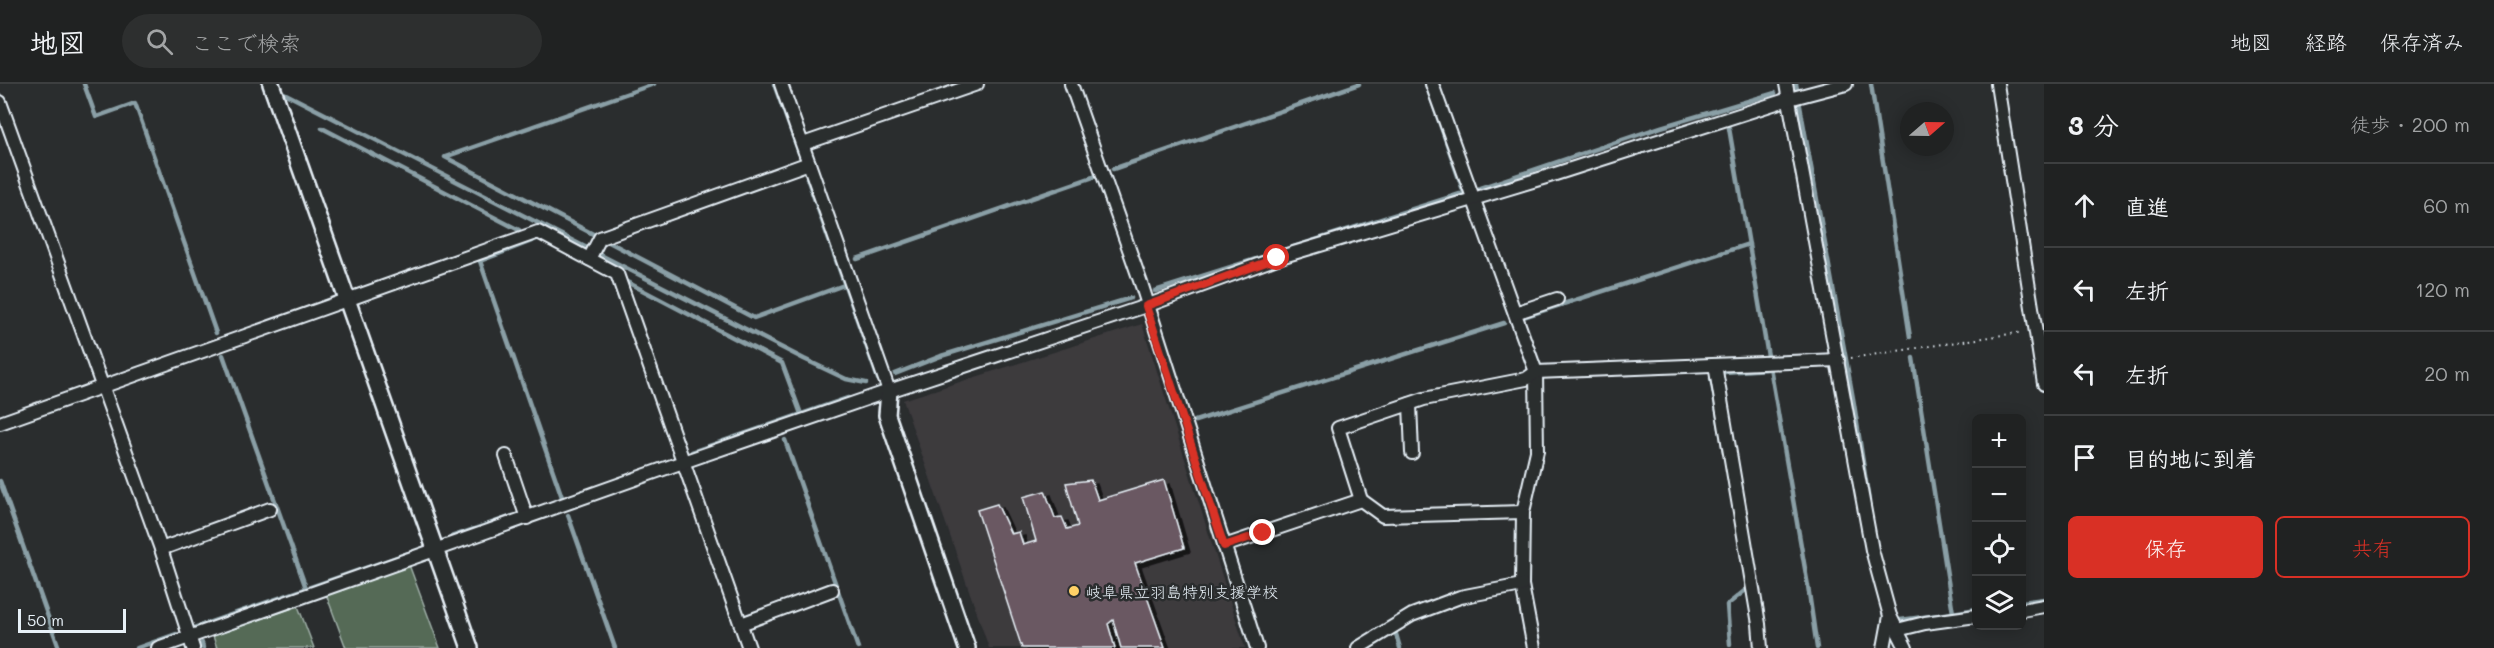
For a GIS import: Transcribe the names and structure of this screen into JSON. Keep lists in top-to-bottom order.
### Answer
{
  "places": ["岐阜県立羽島特別支援学校"],
  "scale_bar": "50 m",
  "north": "right",
  "page": {
    "header": "地図",
    "search": "ここで検索",
    "nav": ["地図", "経路", "保存済み"],
    "heading": ["3 分", "徒歩 · 200 m"],
    "list": [
      ["直進", "60 m"],
      ["左折", "120 m"],
      ["左折", "20 m"],
      "目的地に到着"
    ],
    "map_buttons": ["+", "−"],
    "buttons": ["保存", "共有"],
    "scale": "50 m"
  }
}
